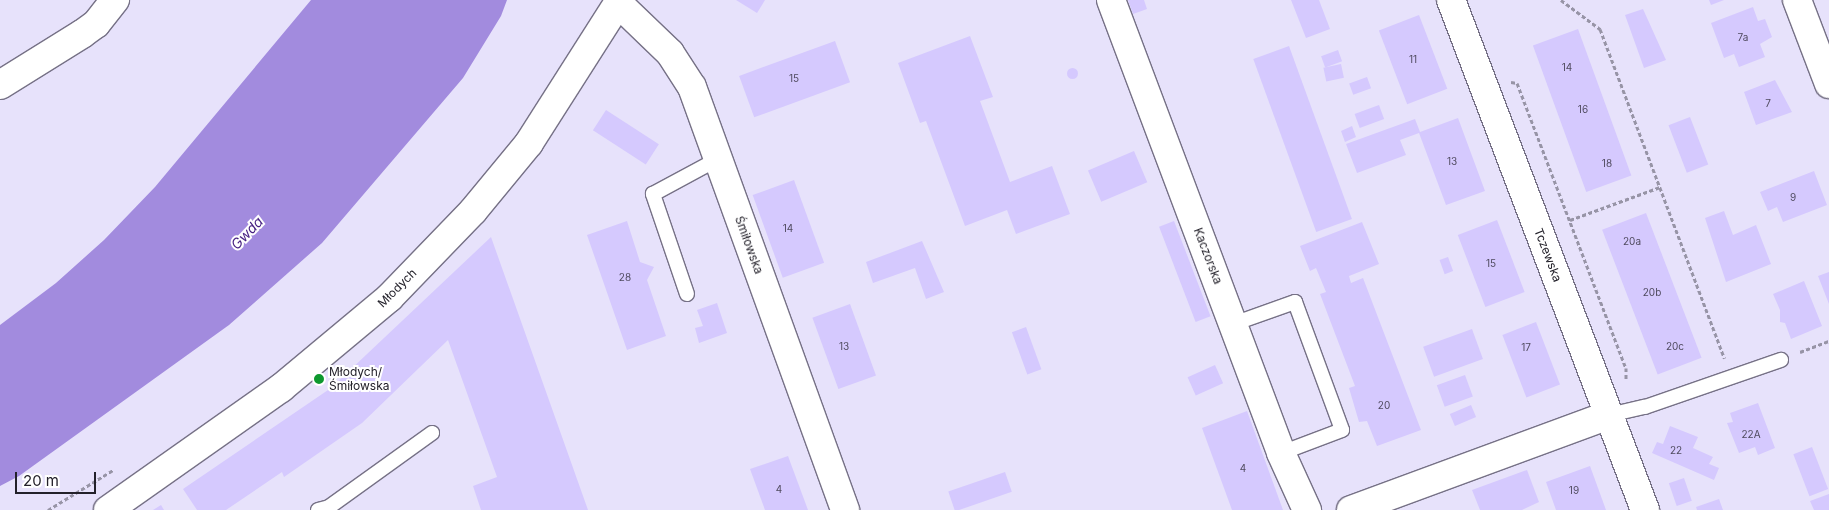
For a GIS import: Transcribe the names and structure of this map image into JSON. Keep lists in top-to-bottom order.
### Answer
{
  "streets": {
    "street": [
      "Śmiłowska",
      "Tczewska",
      "Kaczorska",
      "Młodych"
    ]
  },
  "crossings": [
    ["Śmiłowska", "Młodych"]
  ],
  "water": ["Gwda"],
  "places": ["Młodych/ Śmiłowska"],
  "house_numbers": [
    "7a",
    "11",
    "14",
    "15",
    "7",
    "16",
    "13",
    "18",
    "9",
    "14",
    "20a",
    "15",
    "28",
    "20b",
    "13",
    "20c",
    "17",
    "20",
    "22A",
    "22",
    "4",
    "4",
    "19"
  ],
  "scale_bar": "20 m"
}
